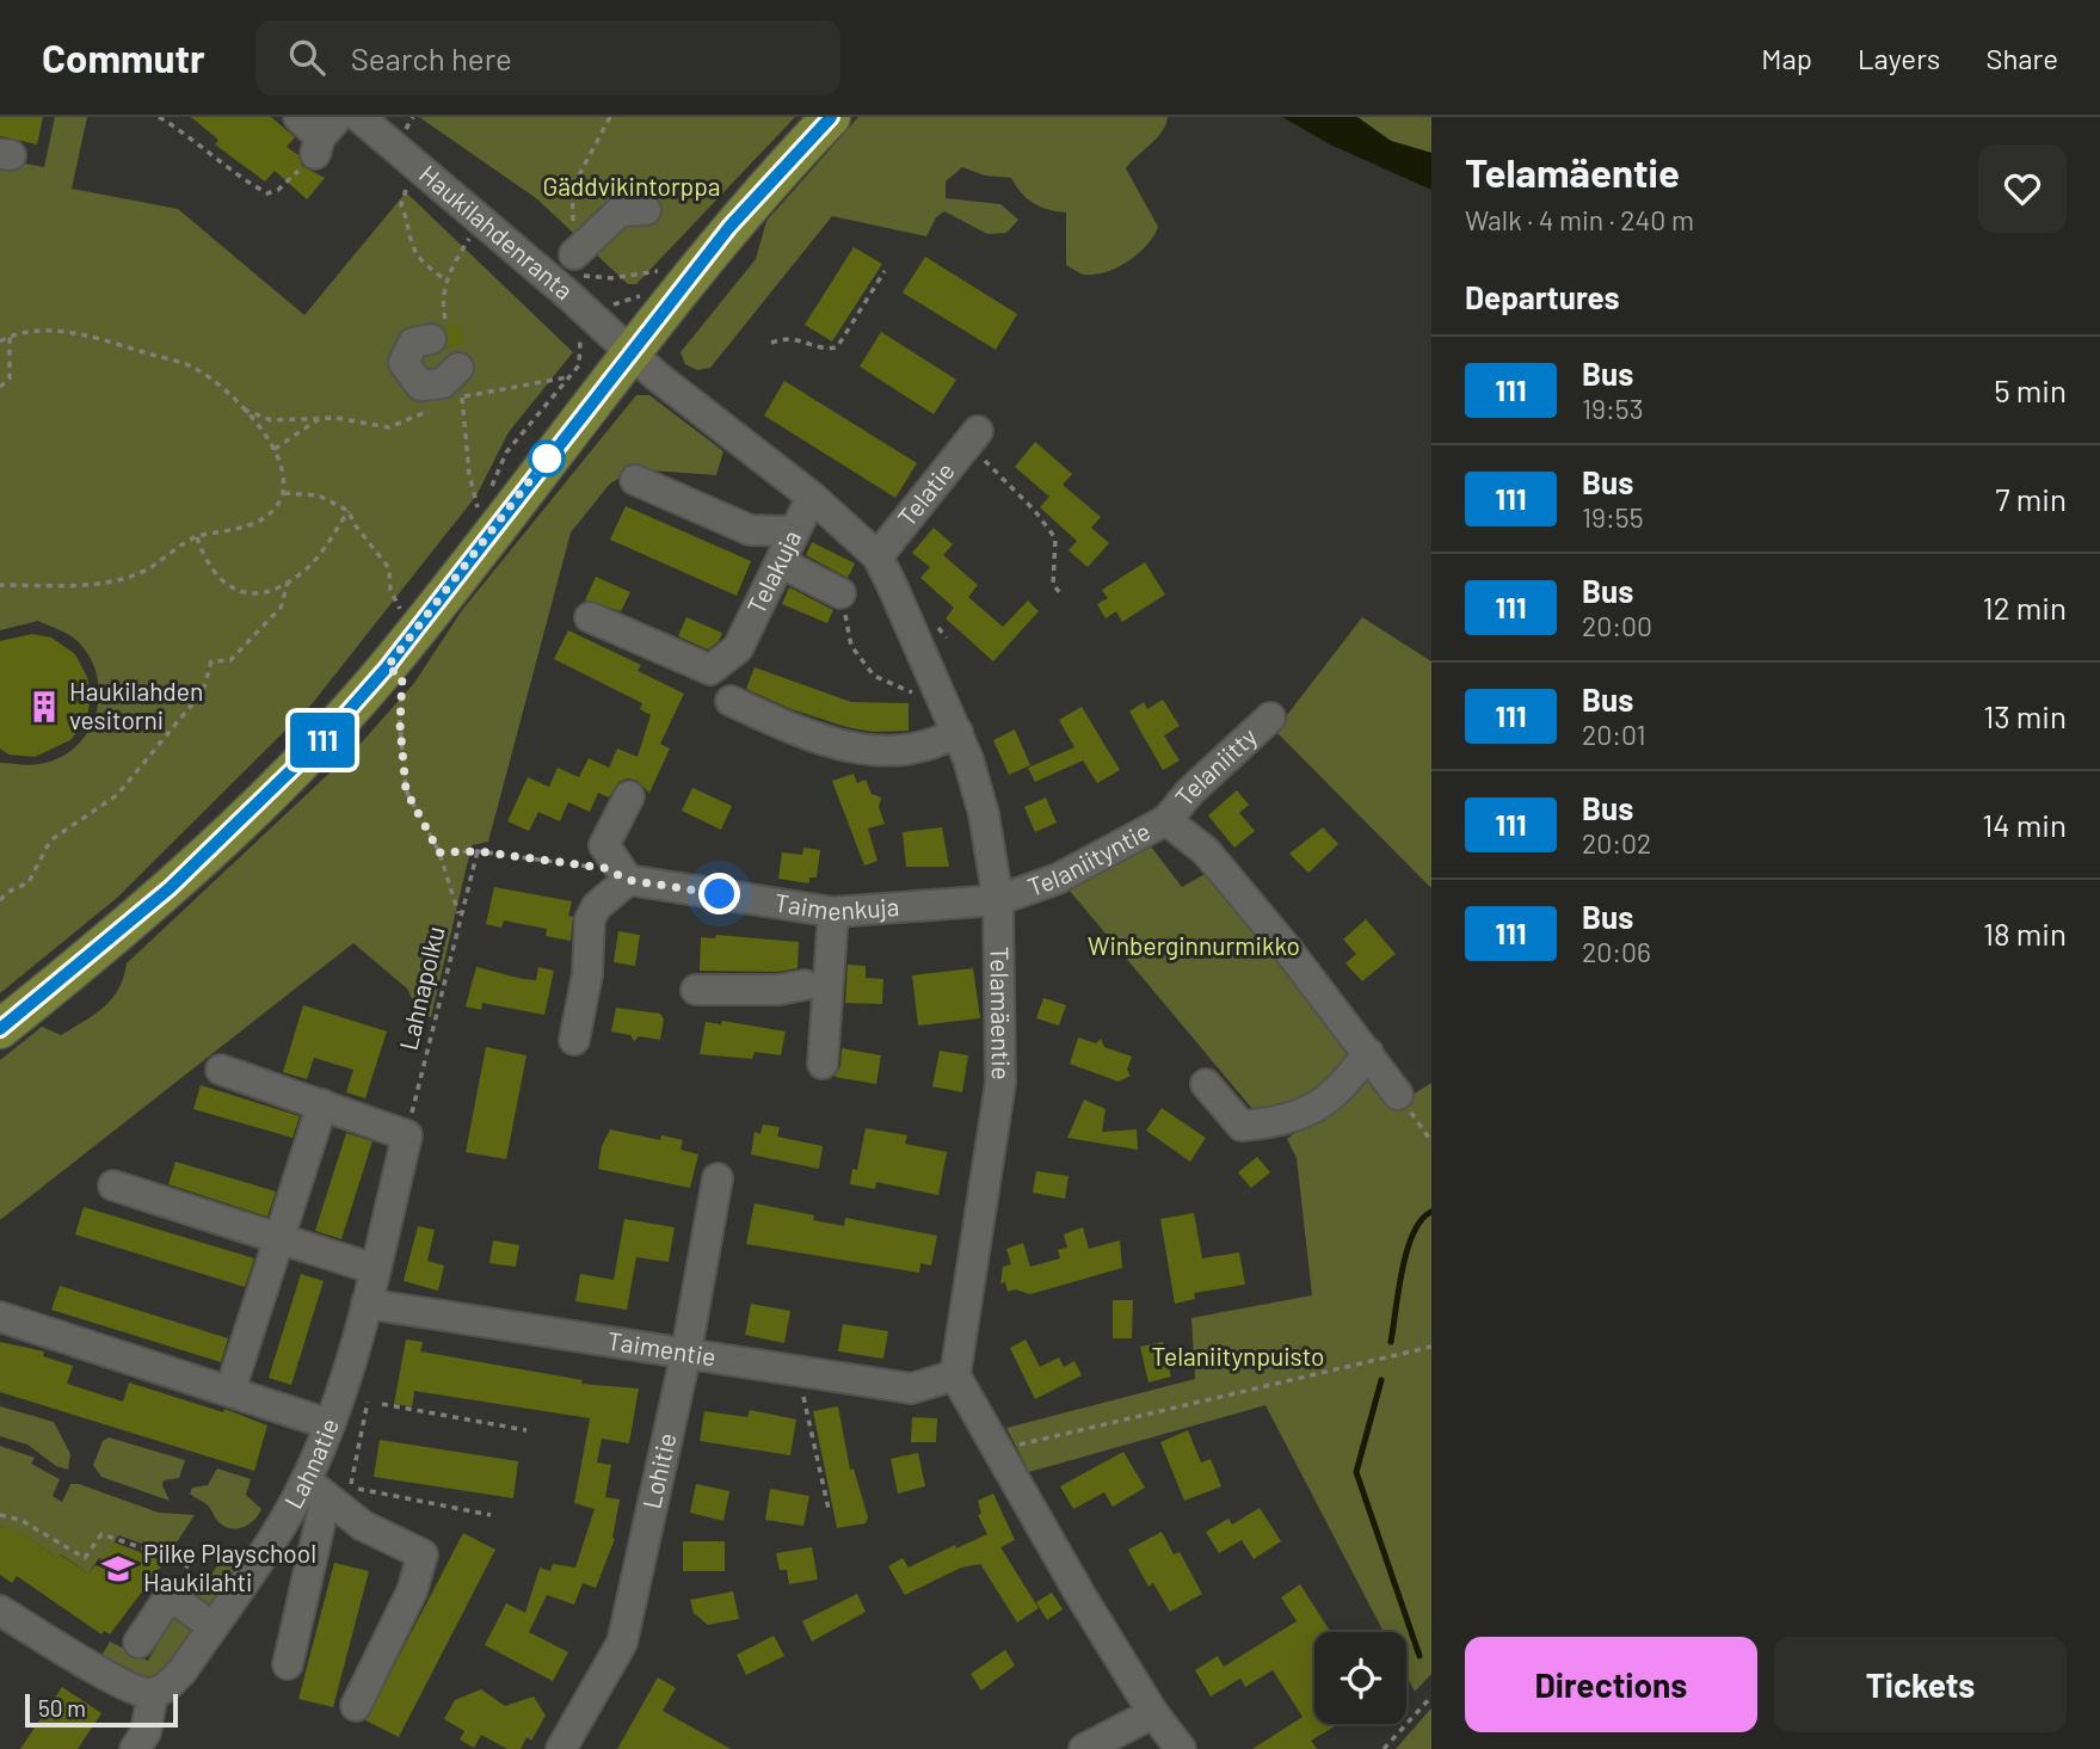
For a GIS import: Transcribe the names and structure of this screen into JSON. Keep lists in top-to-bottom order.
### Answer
{
  "streets": {
    "street": [
      "Haukilahdenranta",
      "Telatie",
      "Telakuja",
      "Telaniitty",
      "Telaniityntie",
      "Taimenkuja",
      "Telamäentie",
      "Taimentie",
      "Lahnatie",
      "Lohitie"
    ],
    "path": ["Lahnapolku"]
  },
  "crossings": [
    ["Haukilahdenranta", "Telamäentie"],
    ["Telatie", "Telamäentie"],
    ["Telakuja", "Telamäentie"],
    ["Telaniitty", "Telaniityntie"],
    ["Telaniityntie", "Taimenkuja"],
    ["Telaniityntie", "Telamäentie"],
    ["Taimenkuja", "Telamäentie"],
    ["Lahnapolku", "Lahnatie"],
    ["Telamäentie", "Taimentie"],
    ["Taimentie", "Lahnatie"],
    ["Taimentie", "Lohitie"]
  ],
  "parks": ["Gäddvikintorppa", "Winberginnurmikko", "Telaniitynpuisto"],
  "places": {
    "building": ["Haukilahden vesitorni"],
    "school or university": ["Pilke Playschool Haukilahti"]
  },
  "lines": ["bus line 111"],
  "scale_bar": "50 m",
  "page": {
    "header": "Commutr",
    "search": "Search here",
    "nav": ["Map", "Layers", "Share"],
    "on_map": "111",
    "heading": [
      ["Telamäentie", "Walk · 4 min · 240 m"],
      "Departures"
    ],
    "list": [
      {
        "mark": "111",
        "name": "Bus",
        "note": "19:53",
        "value": "5 min"
      },
      {
        "mark": "111",
        "name": "Bus",
        "note": "19:55",
        "value": "7 min"
      },
      {
        "mark": "111",
        "name": "Bus",
        "note": "20:00",
        "value": "12 min"
      },
      {
        "mark": "111",
        "name": "Bus",
        "note": "20:01",
        "value": "13 min"
      },
      {
        "mark": "111",
        "name": "Bus",
        "note": "20:02",
        "value": "14 min"
      },
      {
        "mark": "111",
        "name": "Bus",
        "note": "20:06",
        "value": "18 min"
      }
    ],
    "buttons": ["Directions", "Tickets"],
    "scale": "50 m"
  }
}
